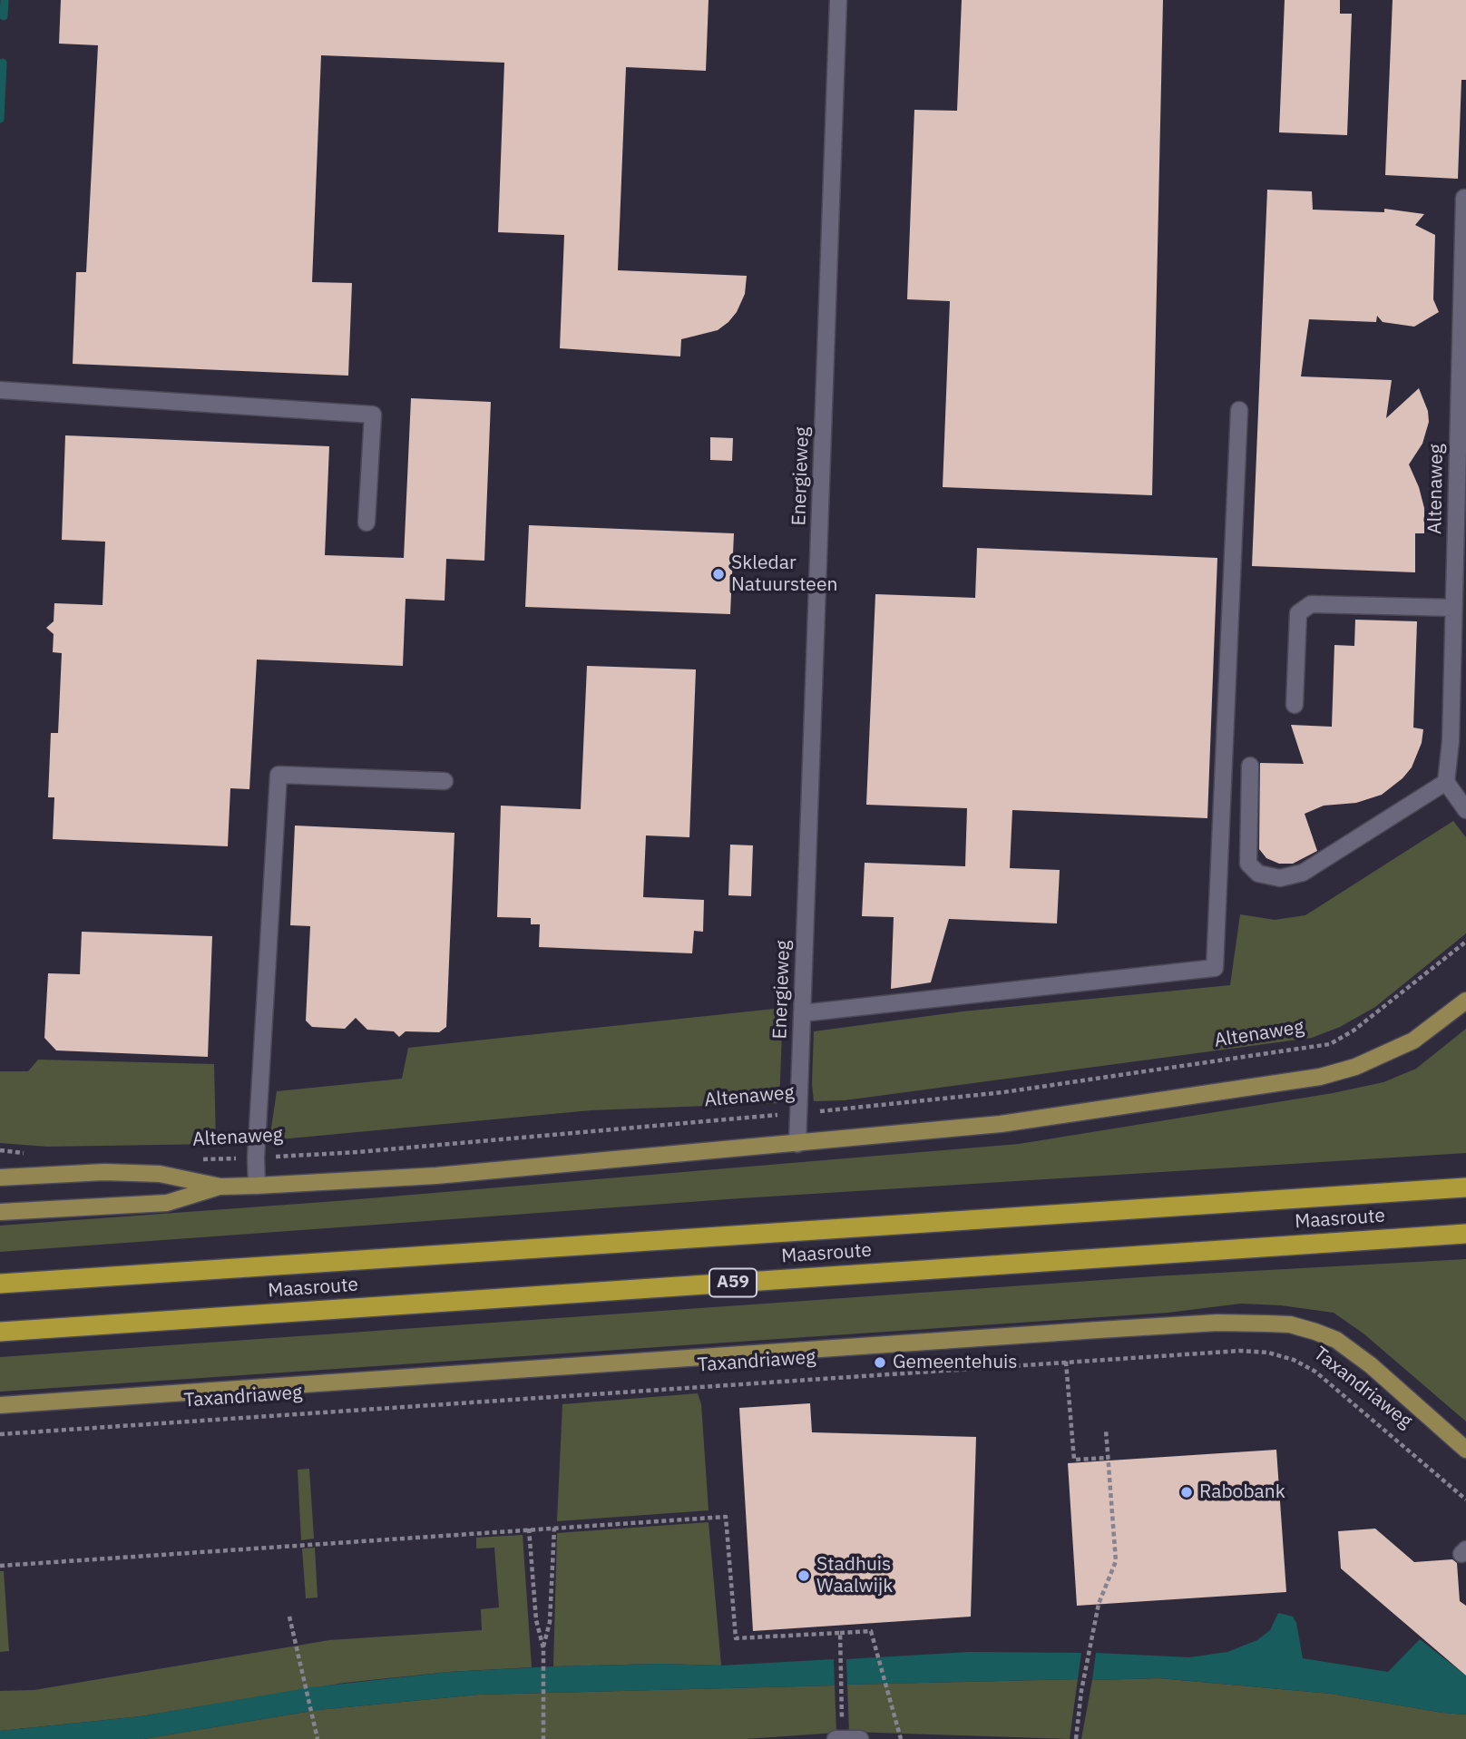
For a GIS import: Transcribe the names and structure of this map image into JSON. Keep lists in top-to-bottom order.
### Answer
{
  "streets": {
    "highway": ["Maasroute", "A59"],
    "main road": ["Taxandriaweg"],
    "street": ["Energieweg", "Altenaweg"]
  },
  "crossings": [
    ["Energieweg", "Altenaweg"]
  ],
  "places": [
    "Skledar Natuursteen",
    "Gemeentehuis",
    "Rabobank",
    "Stadhuis Waalwijk"
  ]
}
